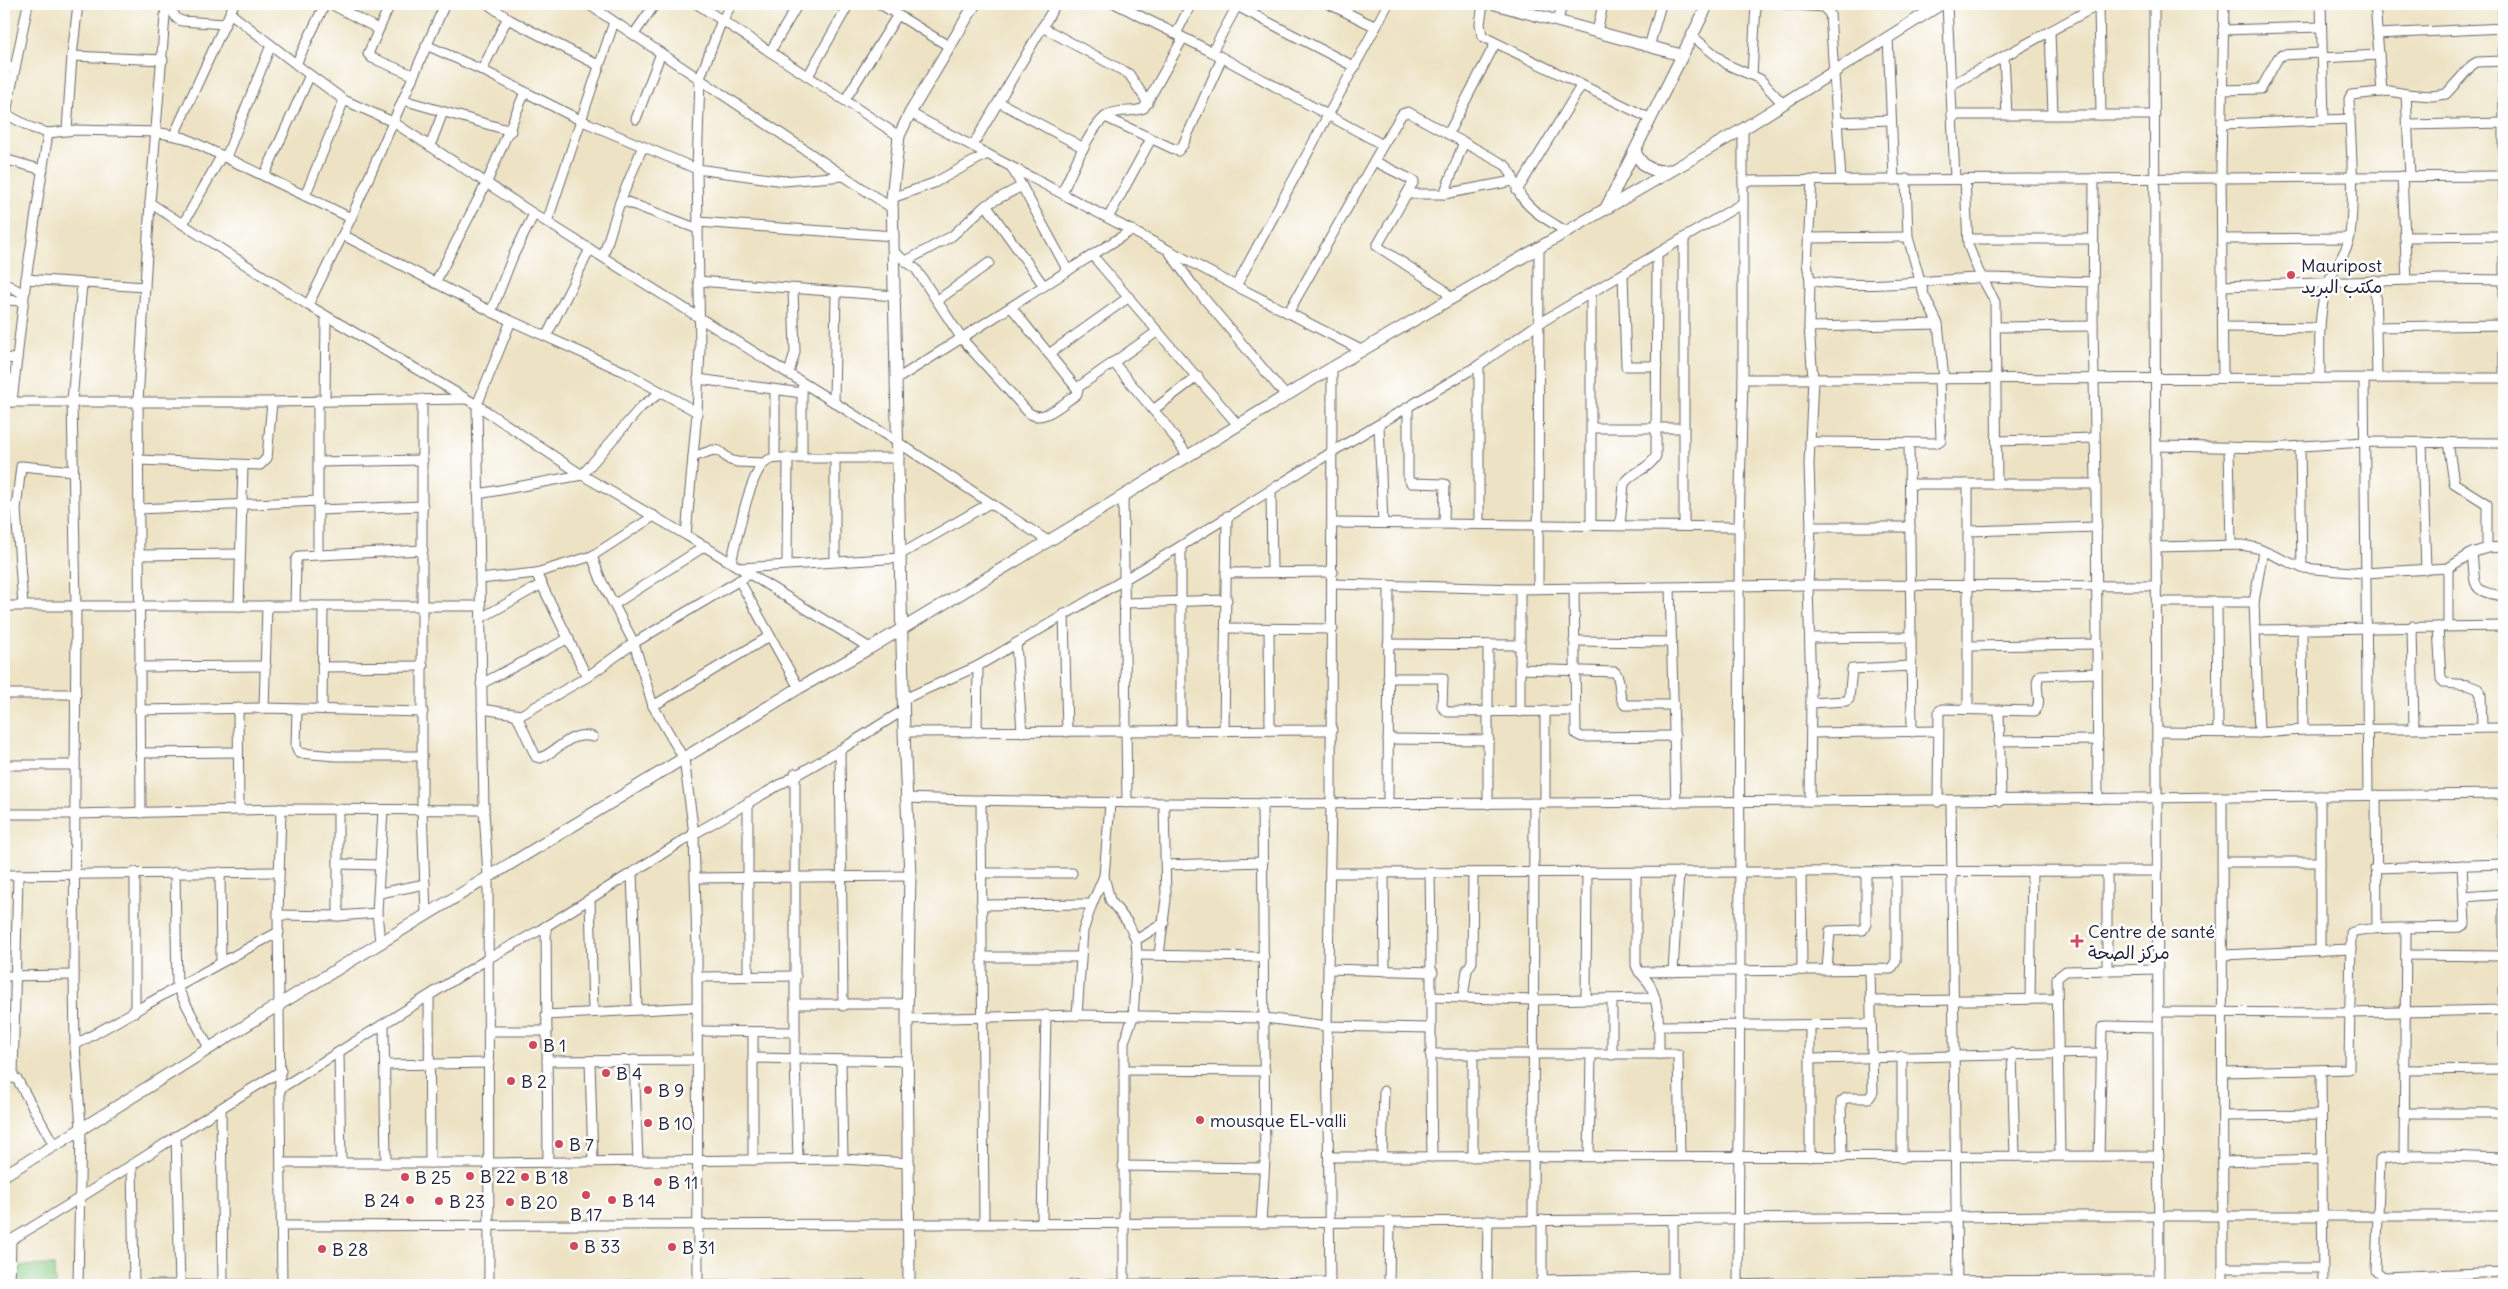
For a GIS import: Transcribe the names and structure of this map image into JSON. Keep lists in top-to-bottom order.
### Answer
{
  "places": {
    "other": [
      "Mauripost مكتب البريد",
      "B 1",
      "B 4",
      "B 2",
      "B 9",
      "mousque EL-valli",
      "B 10",
      "B 7",
      "B 22",
      "B 25",
      "B 18",
      "B 11",
      "B 17",
      "B 24",
      "B 14",
      "B 23",
      "B 20",
      "B 33",
      "B 31",
      "B 28"
    ],
    "health": ["Centre de santé مركز الصحة"]
  }
}
